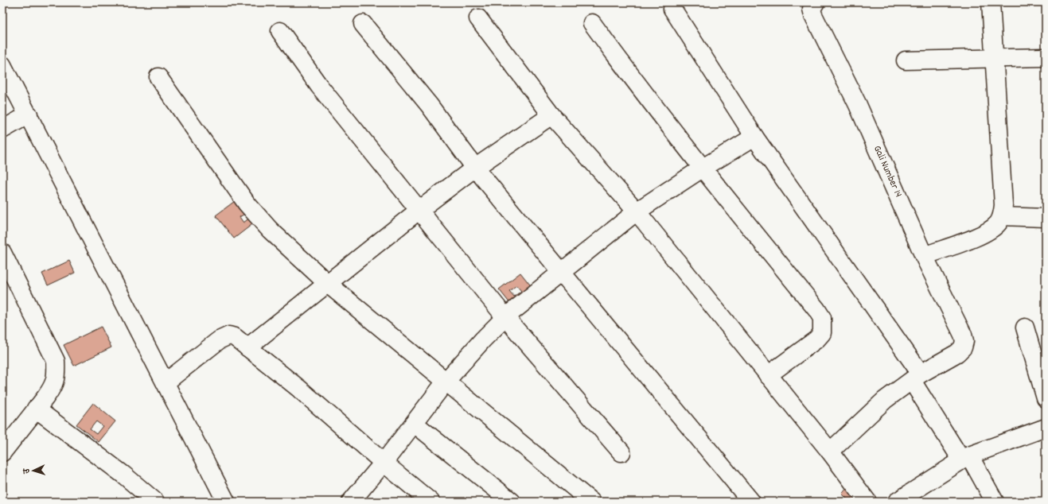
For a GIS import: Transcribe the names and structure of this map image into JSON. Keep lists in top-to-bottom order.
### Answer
{
  "streets": {
    "street": ["Gali Number 14"]
  },
  "north": "left"
}
